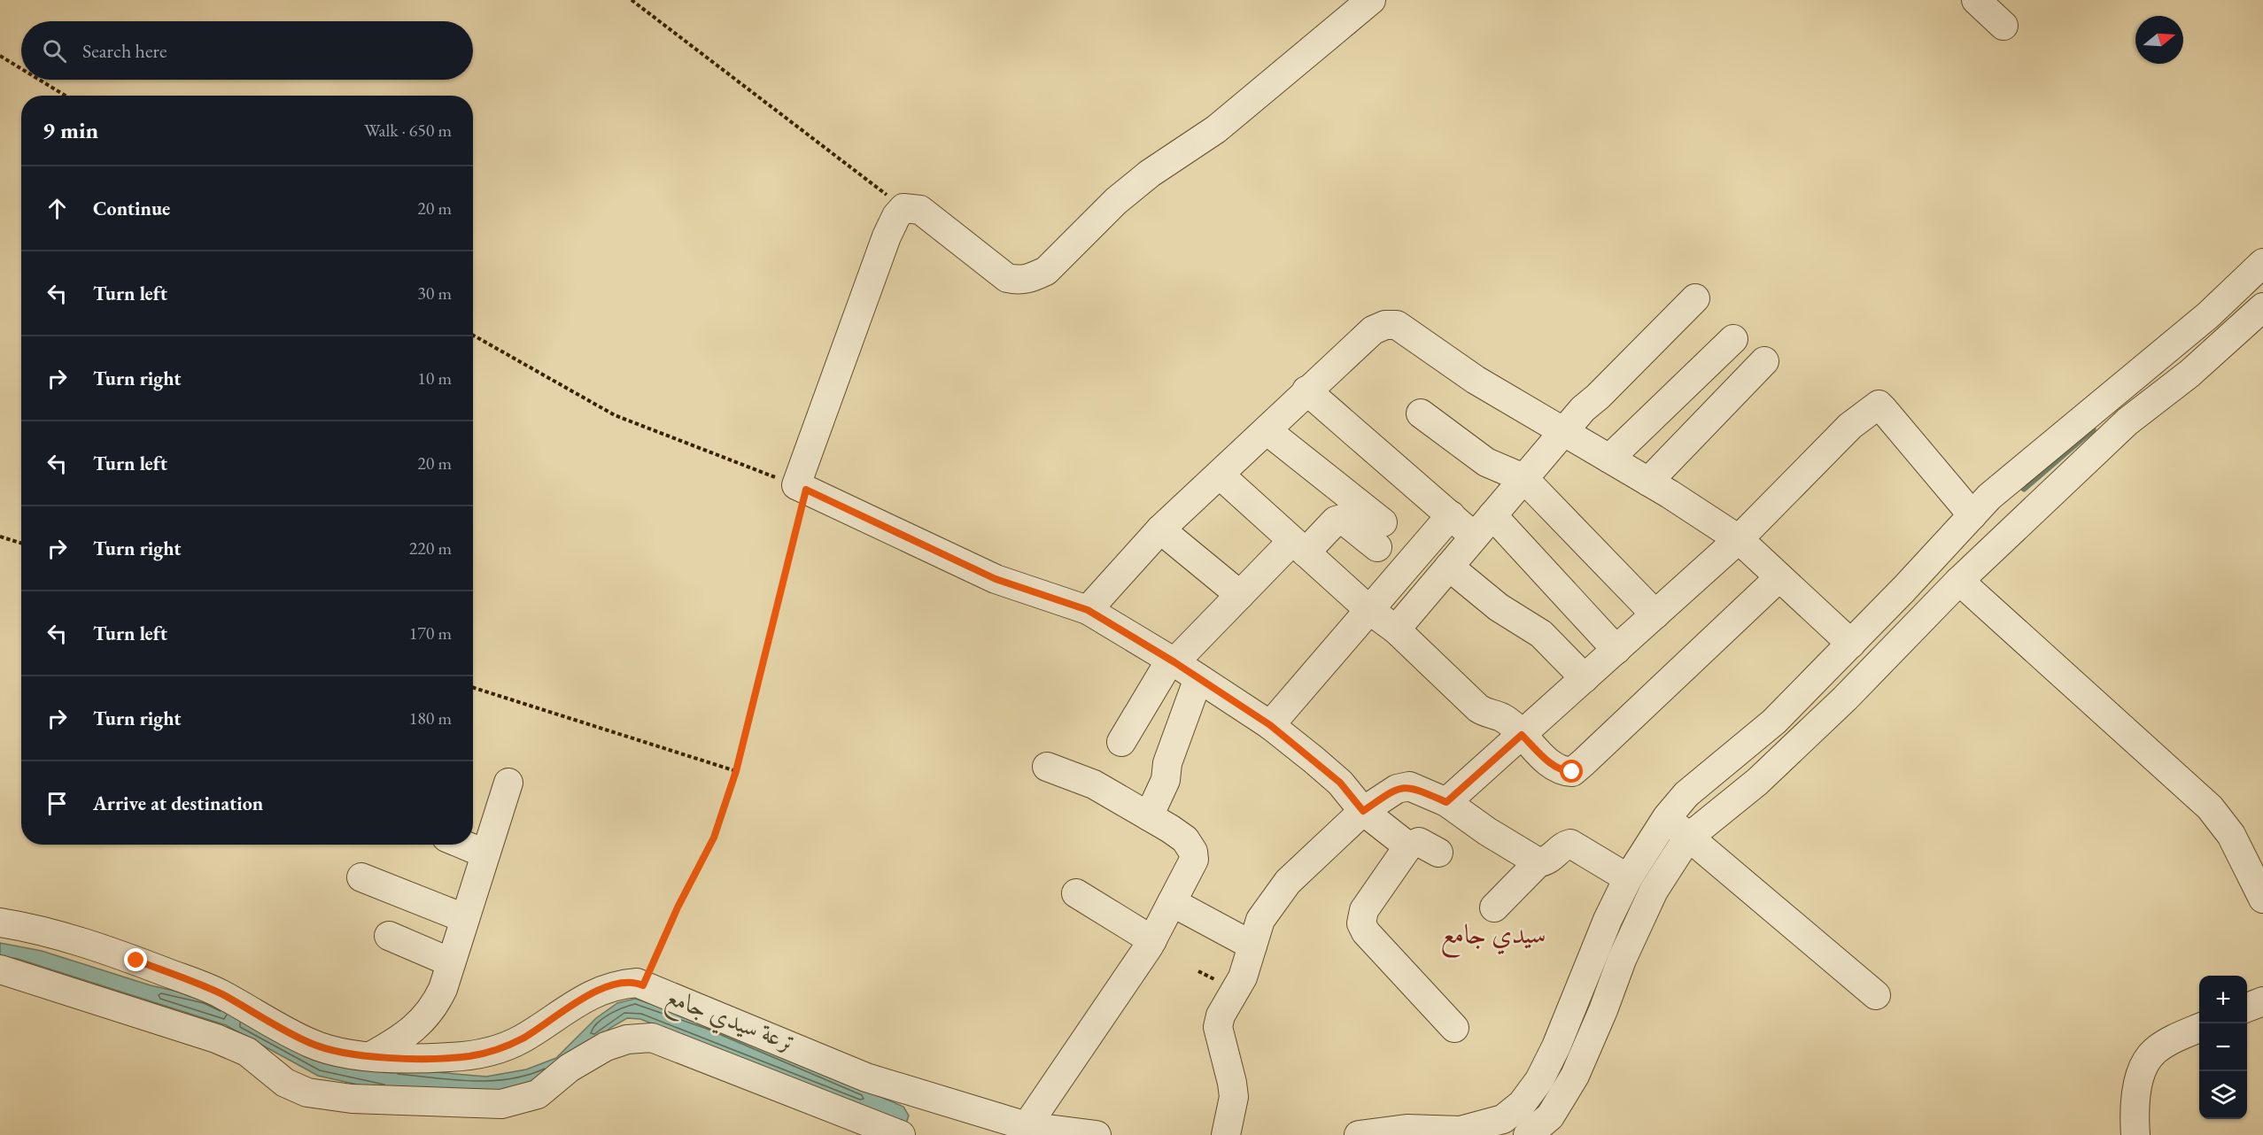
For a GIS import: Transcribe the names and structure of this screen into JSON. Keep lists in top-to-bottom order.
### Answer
{
  "districts": ["سيدي جامع"],
  "water": ["ترعة سيدي جامع"],
  "north": "right",
  "page": {
    "search": "Search here",
    "heading": ["9 min", "Walk · 650 m"],
    "list": [
      ["Continue", "20 m"],
      ["Turn left", "30 m"],
      ["Turn right", "10 m"],
      ["Turn left", "20 m"],
      ["Turn right", "220 m"],
      ["Turn left", "170 m"],
      ["Turn right", "180 m"],
      "Arrive at destination"
    ],
    "map_buttons": ["+", "−"]
  }
}
